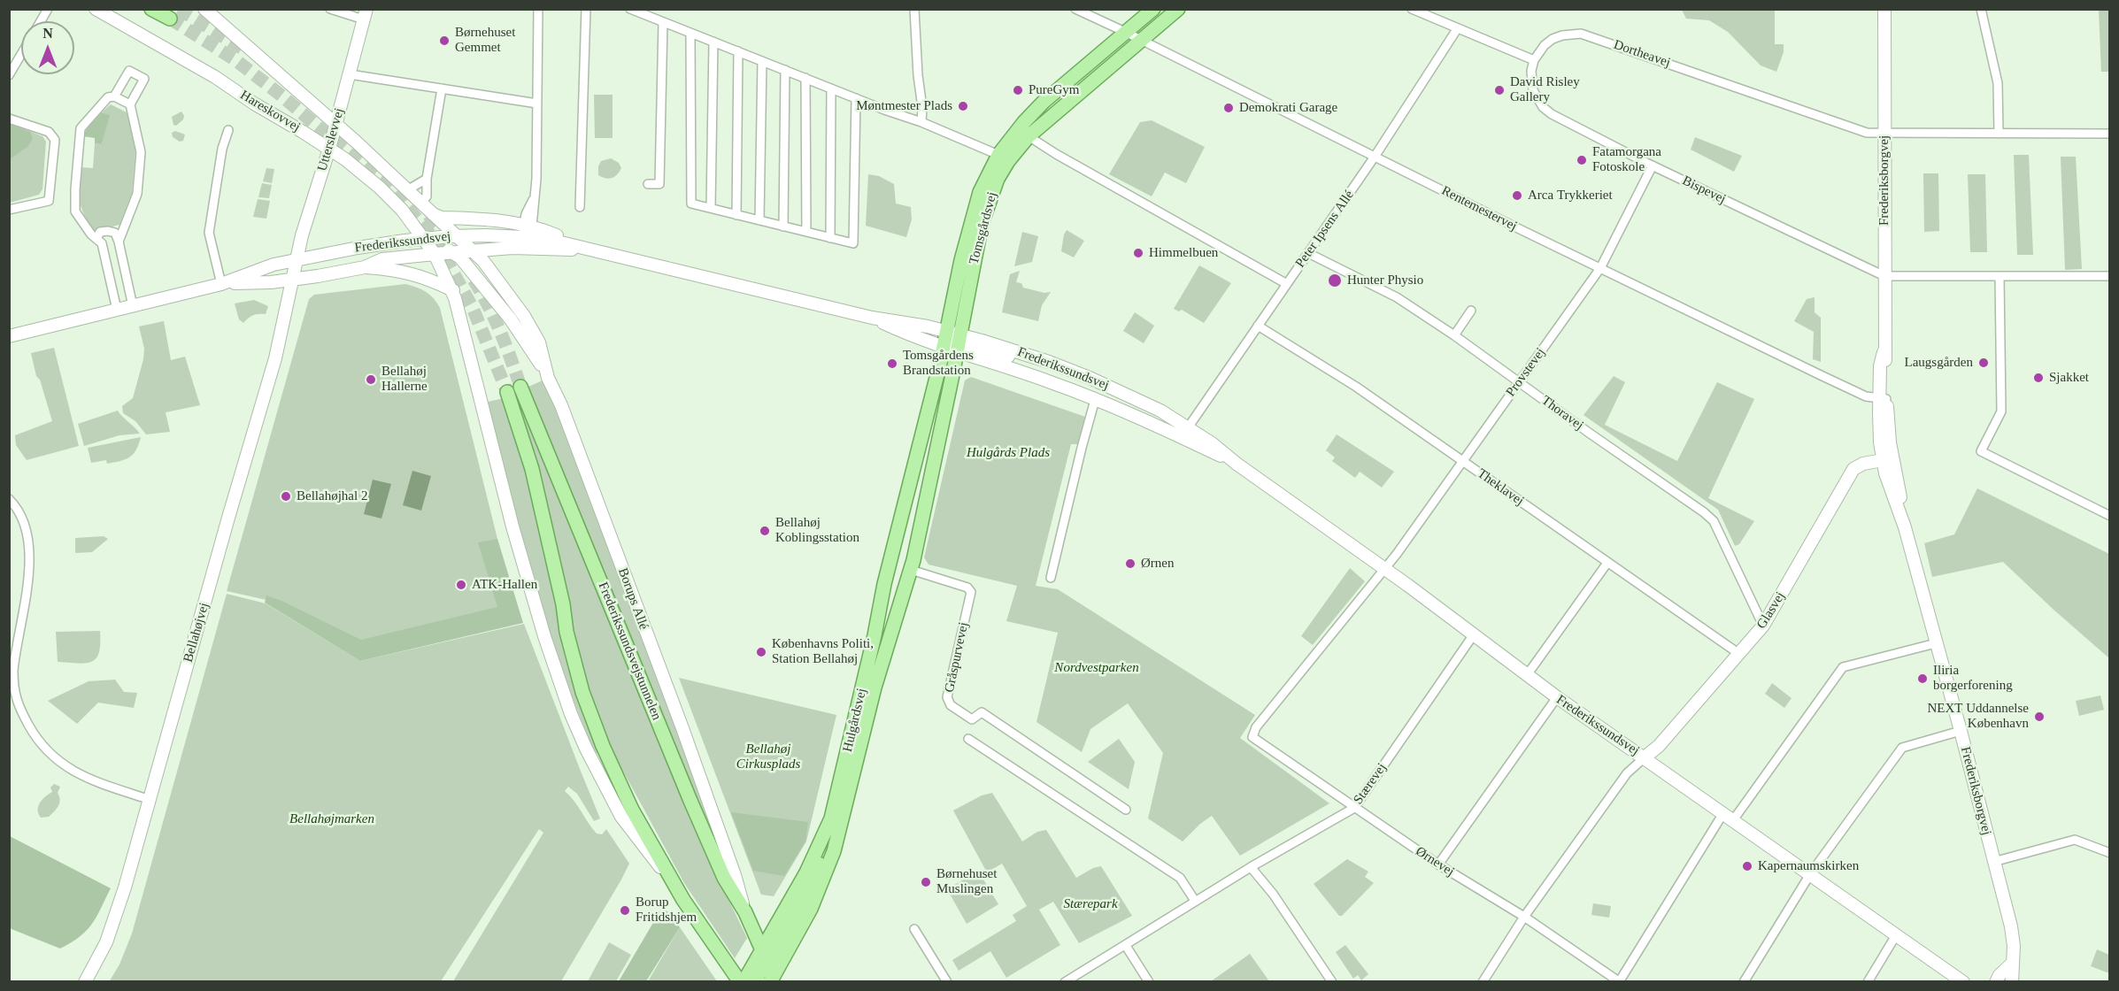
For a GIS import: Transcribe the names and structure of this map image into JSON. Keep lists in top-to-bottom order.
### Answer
{
  "streets": {
    "main road": [
      "Tomsgårdsvej",
      "Borups Allé",
      "Frederikssundsvejstunnelen",
      "Hulgårdsvej"
    ],
    "street": [
      "Dortheavej",
      "Hareskovvej",
      "Utterslevvej",
      "Frederiksborgvej",
      "Bispevej",
      "Rentemestervej",
      "Peter Ipsens Allé",
      "Frederikssundsvej",
      "Provstevej",
      "Thoravej",
      "Theklavej",
      "Glasvej",
      "Bellahøjvej",
      "Gråspurvevej",
      "Stærevej",
      "Ørnevej"
    ]
  },
  "crossings": [
    ["Dortheavej", "Frederiksborgvej"],
    ["Dortheavej", "Bispevej"],
    ["Hareskovvej", "Utterslevvej"],
    ["Hareskovvej", "Frederikssundsvej"],
    ["Utterslevvej", "Frederikssundsvej"],
    ["Utterslevvej", "Bellahøjvej"],
    ["Frederiksborgvej", "Bispevej"],
    ["Frederiksborgvej", "Rentemestervej"],
    ["Frederiksborgvej", "Glasvej"],
    ["Bispevej", "Provstevej"],
    ["Rentemestervej", "Tomsgårdsvej"],
    ["Rentemestervej", "Peter Ipsens Allé"],
    ["Rentemestervej", "Provstevej"],
    ["Tomsgårdsvej", "Frederikssundsvej"],
    ["Tomsgårdsvej", "Hulgårdsvej"],
    ["Peter Ipsens Allé", "Frederikssundsvej"],
    ["Peter Ipsens Allé", "Thoravej"],
    ["Peter Ipsens Allé", "Theklavej"],
    ["Frederikssundsvej", "Provstevej"],
    ["Frederikssundsvej", "Borups Allé"],
    ["Frederikssundsvej", "Glasvej"],
    ["Frederikssundsvej", "Bellahøjvej"],
    ["Frederikssundsvej", "Hulgårdsvej"],
    ["Frederikssundsvej", "Stærevej"],
    ["Provstevej", "Thoravej"],
    ["Provstevej", "Theklavej"],
    ["Provstevej", "Ørnevej"],
    ["Thoravej", "Glasvej"],
    ["Theklavej", "Glasvej"],
    ["Borups Allé", "Frederikssundsvejstunnelen"],
    ["Borups Allé", "Hulgårdsvej"],
    ["Gråspurvevej", "Hulgårdsvej"],
    ["Stærevej", "Ørnevej"]
  ],
  "parks": [
    "Hulgårds Plads",
    "Nordvestparken",
    "Bellahøj Cirkusplads",
    "Bellahøjmarken",
    "Stærepark"
  ],
  "places": [
    "Børnehuset Gemmet",
    "PureGym",
    "David Risley Gallery",
    "Møntmester Plads",
    "Demokrati Garage",
    "Fatamorgana Fotoskole",
    "Arca Trykkeriet",
    "Himmelbuen",
    "Hunter Physio",
    "Laugsgården",
    "Tomsgårdens Brandstation",
    "Sjakket",
    "Bellahøj Hallerne",
    "Bellahøjhal 2",
    "Bellahøj Koblingsstation",
    "Ørnen",
    "ATK-Hallen",
    "Københavns Politi, Station Bellahøj",
    "Iliria borgerforening",
    "NEXT Uddannelse København",
    "Kapernaumskirken",
    "Børnehuset Muslingen",
    "Borup Fritidshjem"
  ],
  "north": "top"
}
